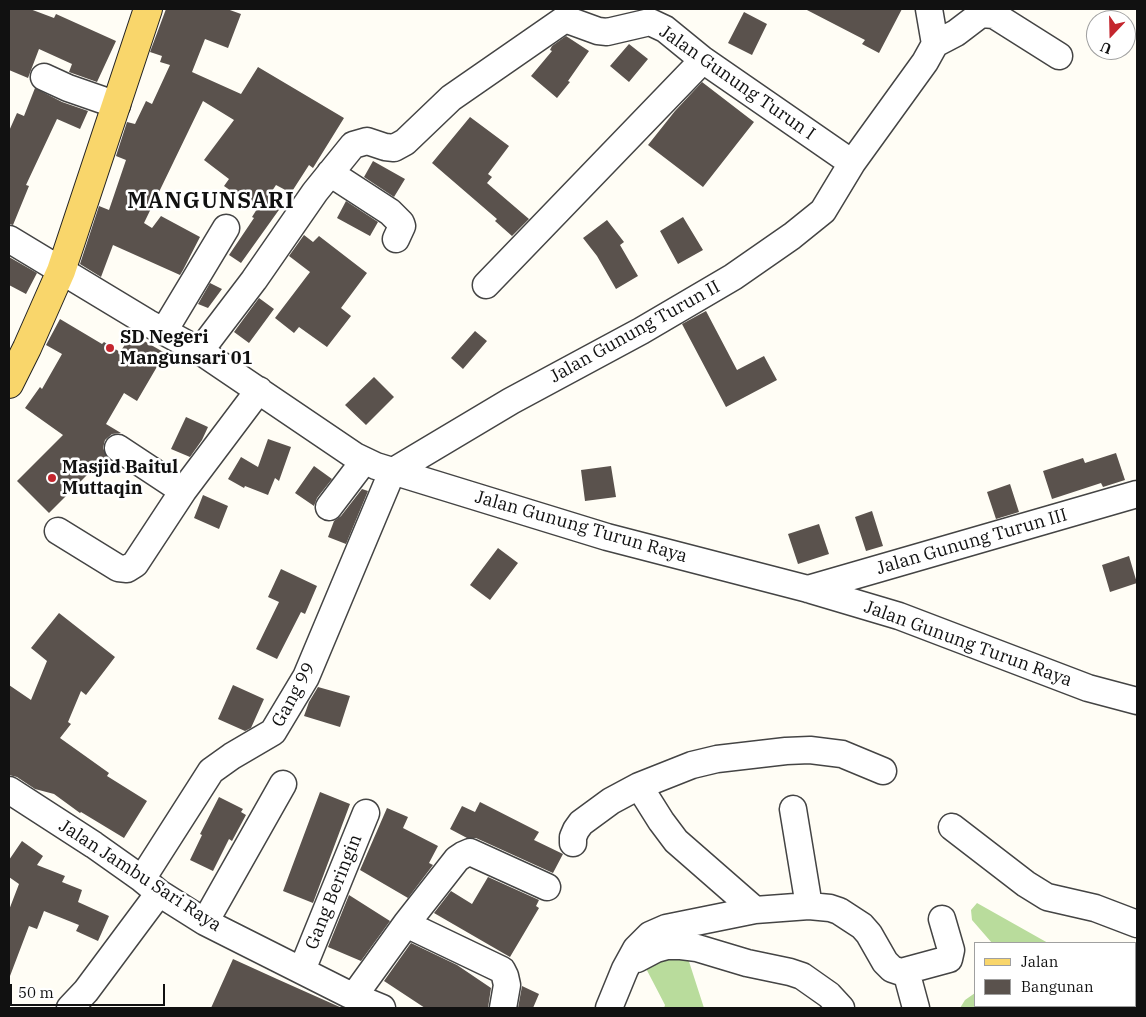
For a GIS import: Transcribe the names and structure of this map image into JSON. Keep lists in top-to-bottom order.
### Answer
{
  "streets": {
    "street": [
      "Jalan Gunung Turun I",
      "Jalan Gunung Turun II",
      "Jalan Gunung Turun Raya",
      "Jalan Gunung Turun III",
      "Gang 99",
      "Jalan Jambu Sari Raya",
      "Gang Beringin"
    ]
  },
  "crossings": [
    ["Jalan Gunung Turun I", "Jalan Gunung Turun II"],
    ["Jalan Gunung Turun I", "Jalan Gunung Turun Raya"],
    ["Jalan Gunung Turun II", "Jalan Gunung Turun Raya"],
    ["Jalan Gunung Turun II", "Gang 99"],
    ["Jalan Gunung Turun Raya", "Jalan Gunung Turun III"],
    ["Jalan Gunung Turun Raya", "Gang 99"],
    ["Gang 99", "Jalan Jambu Sari Raya"],
    ["Jalan Jambu Sari Raya", "Gang Beringin"]
  ],
  "districts": ["MANGUNSARI"],
  "places": ["SD Negeri Mangunsari 01", "Masjid Baitul Muttaqin"],
  "legend": ["Jalan", "Bangunan"],
  "scale_bar": "50 m",
  "north": "bottom"
}
